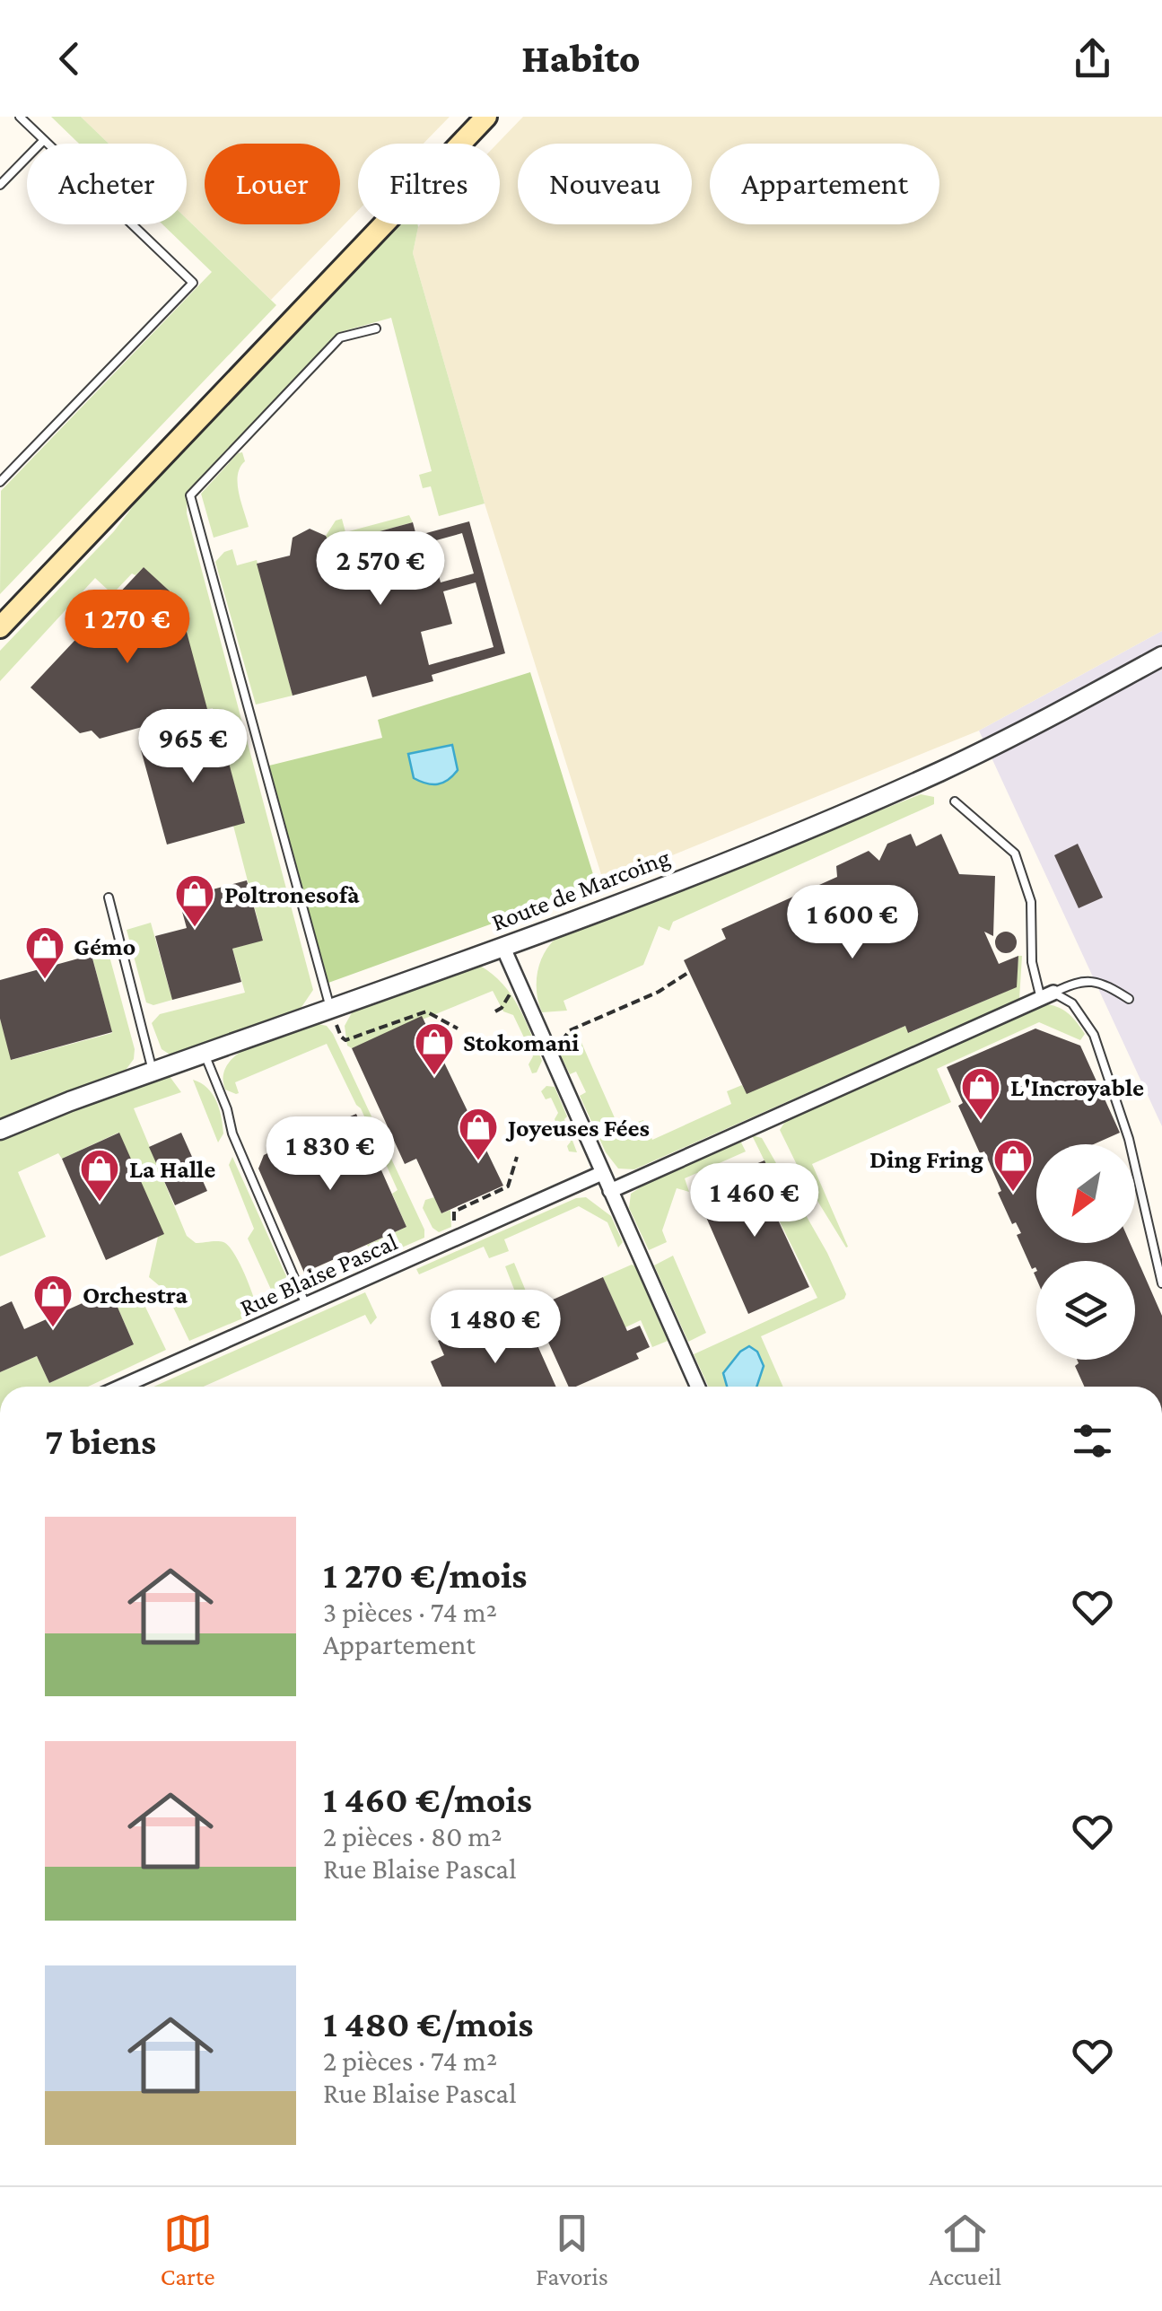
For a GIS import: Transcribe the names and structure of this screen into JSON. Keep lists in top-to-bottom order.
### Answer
{
  "streets": {
    "street": ["Route de Marcoing", "Rue Blaise Pascal"]
  },
  "places": {
    "shop": [
      "Poltronesofà",
      "Gémo",
      "Stokomani",
      "L'Incroyable",
      "Joyeuses Fées",
      "Ding Fring",
      "La Halle",
      "Orchestra"
    ]
  },
  "north": "bottom left",
  "page": {
    "header": "Habito",
    "chip": [
      "Acheter",
      "Louer",
      "Filtres",
      "Nouveau",
      "Appartement"
    ],
    "price": [
      "2 570 €",
      "1 270 €",
      "965 €",
      "1 600 €",
      "1 830 €",
      "1 460 €",
      "1 480 €"
    ],
    "heading": "7 biens",
    "list": [
      {
        "name": "1 270 €/mois",
        "note": "3 pièces · 74 m² · Appartement"
      },
      {
        "name": "1 460 €/mois",
        "note": "2 pièces · 80 m² · Rue Blaise Pascal"
      },
      {
        "name": "1 480 €/mois",
        "note": "2 pièces · 74 m² · Rue Blaise Pascal"
      }
    ],
    "tabs": ["Carte", "Favoris", "Accueil"]
  }
}
